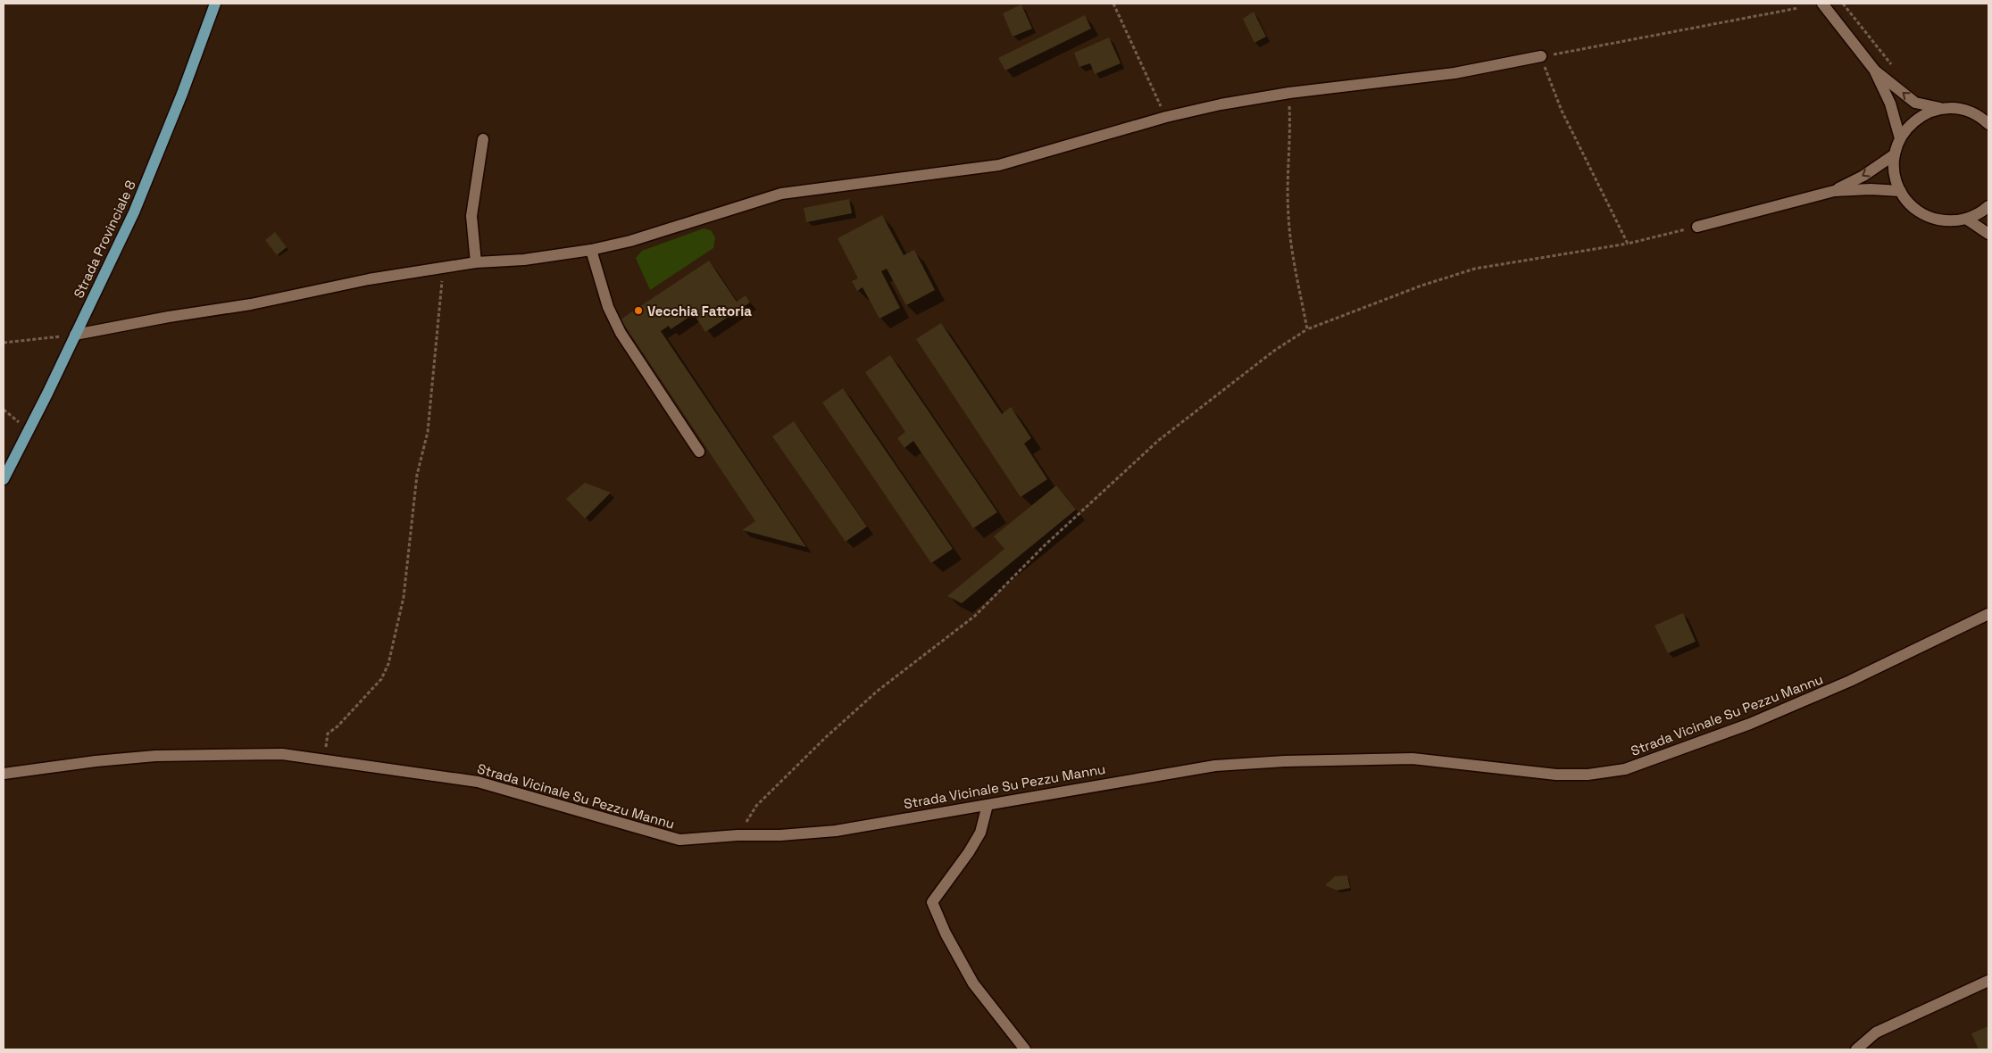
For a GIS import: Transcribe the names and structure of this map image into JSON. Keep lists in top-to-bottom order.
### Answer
{
  "streets": {
    "main road": ["Strada Provinciale 8"],
    "street": ["Strada Vicinale Su Pezzu Mannu"]
  },
  "places": ["Vecchia Fattoria"]
}
